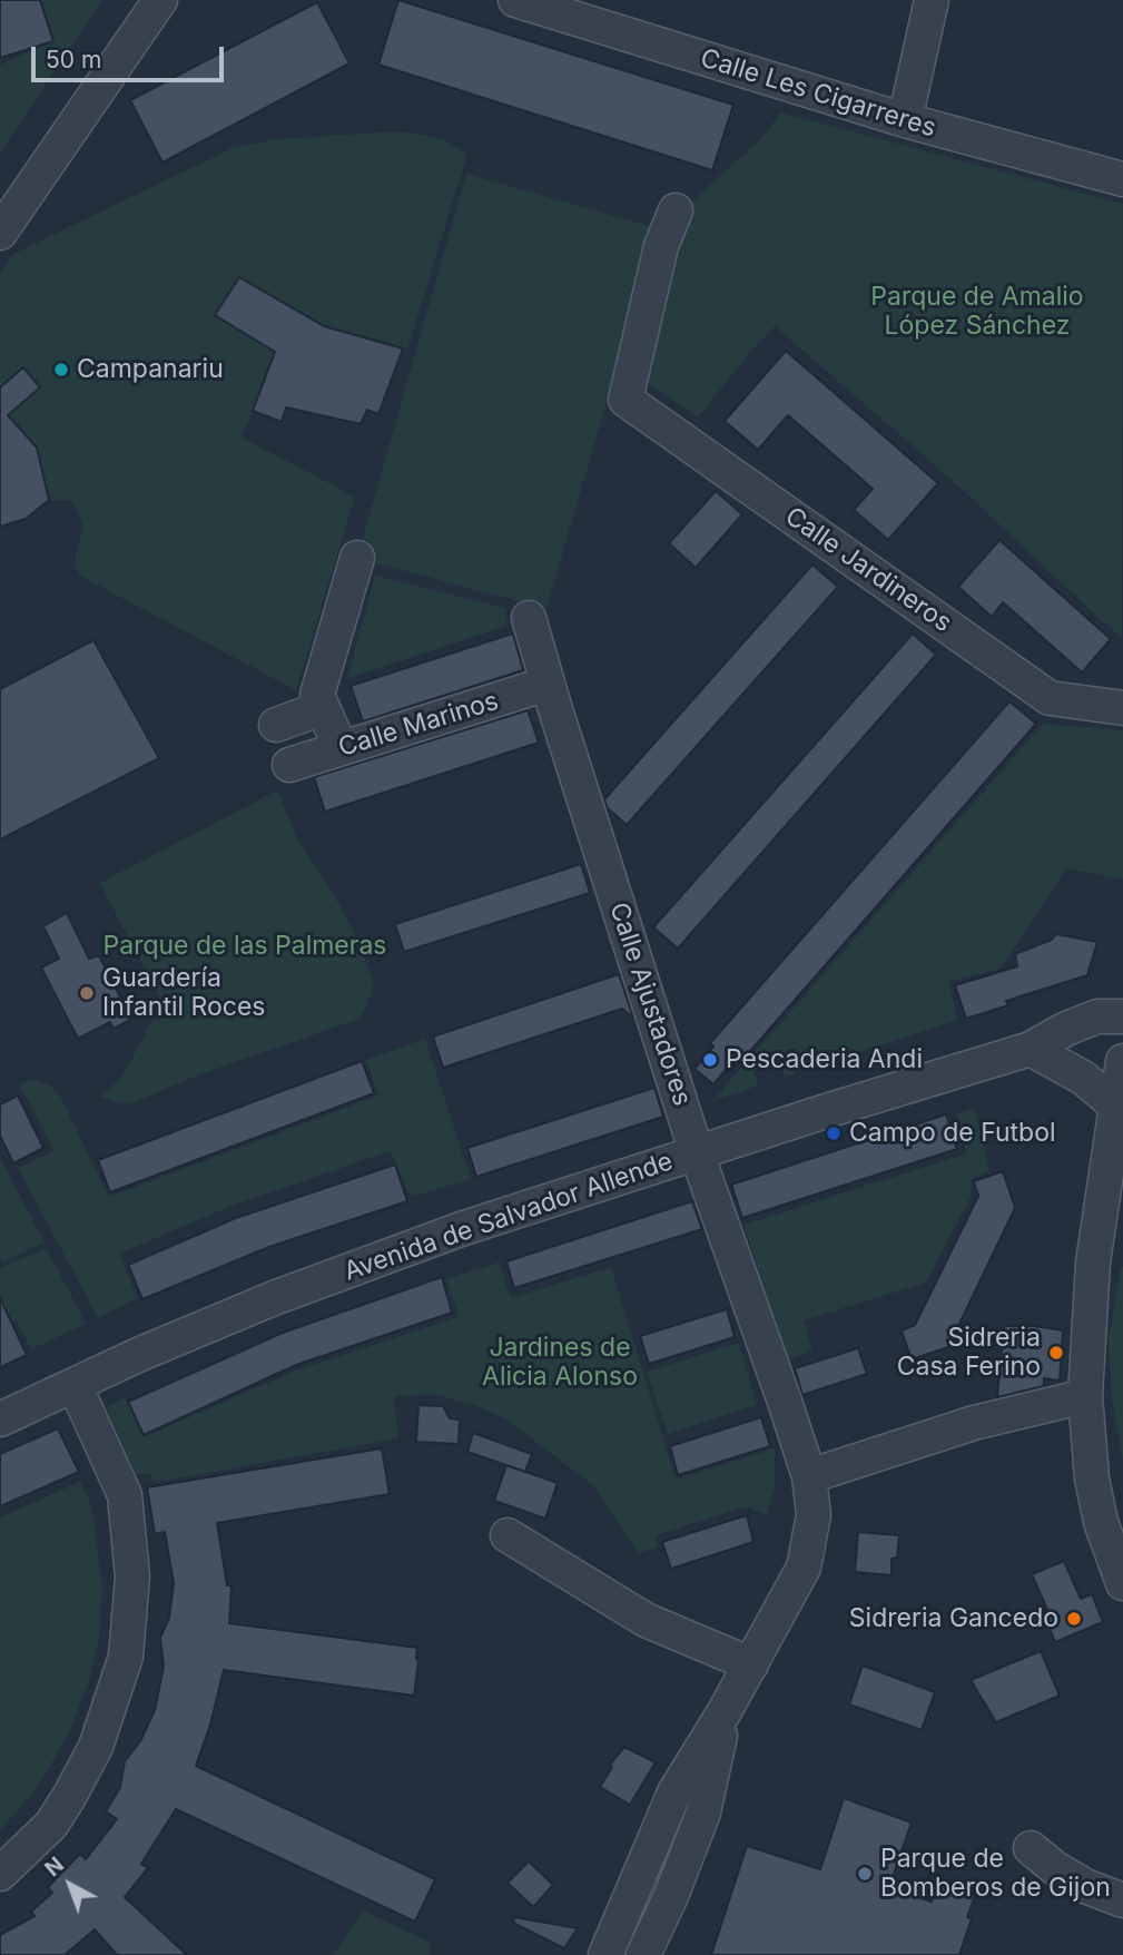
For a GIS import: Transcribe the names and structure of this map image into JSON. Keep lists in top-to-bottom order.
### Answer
{
  "streets": {
    "street": [
      "Calle Les Cigarreres",
      "Calle Jardineros",
      "Calle Marinos",
      "Calle Ajustadores",
      "Avenida de Salvador Allende"
    ]
  },
  "crossings": [
    ["Calle Marinos", "Calle Ajustadores"],
    ["Calle Ajustadores", "Avenida de Salvador Allende"]
  ],
  "parks": ["Parque de Amalio López Sánchez", "Parque de las Palmeras", "Jardines de Alicia Alonso"],
  "places": [
    "Campanariu",
    "Guardería Infantil Roces",
    "Pescaderia Andi",
    "Campo de Futbol",
    "Sidreria Casa Ferino",
    "Sidreria Gancedo",
    "Parque de Bomberos de Gijon"
  ],
  "scale_bar": "50 m",
  "north": "top left"
}
